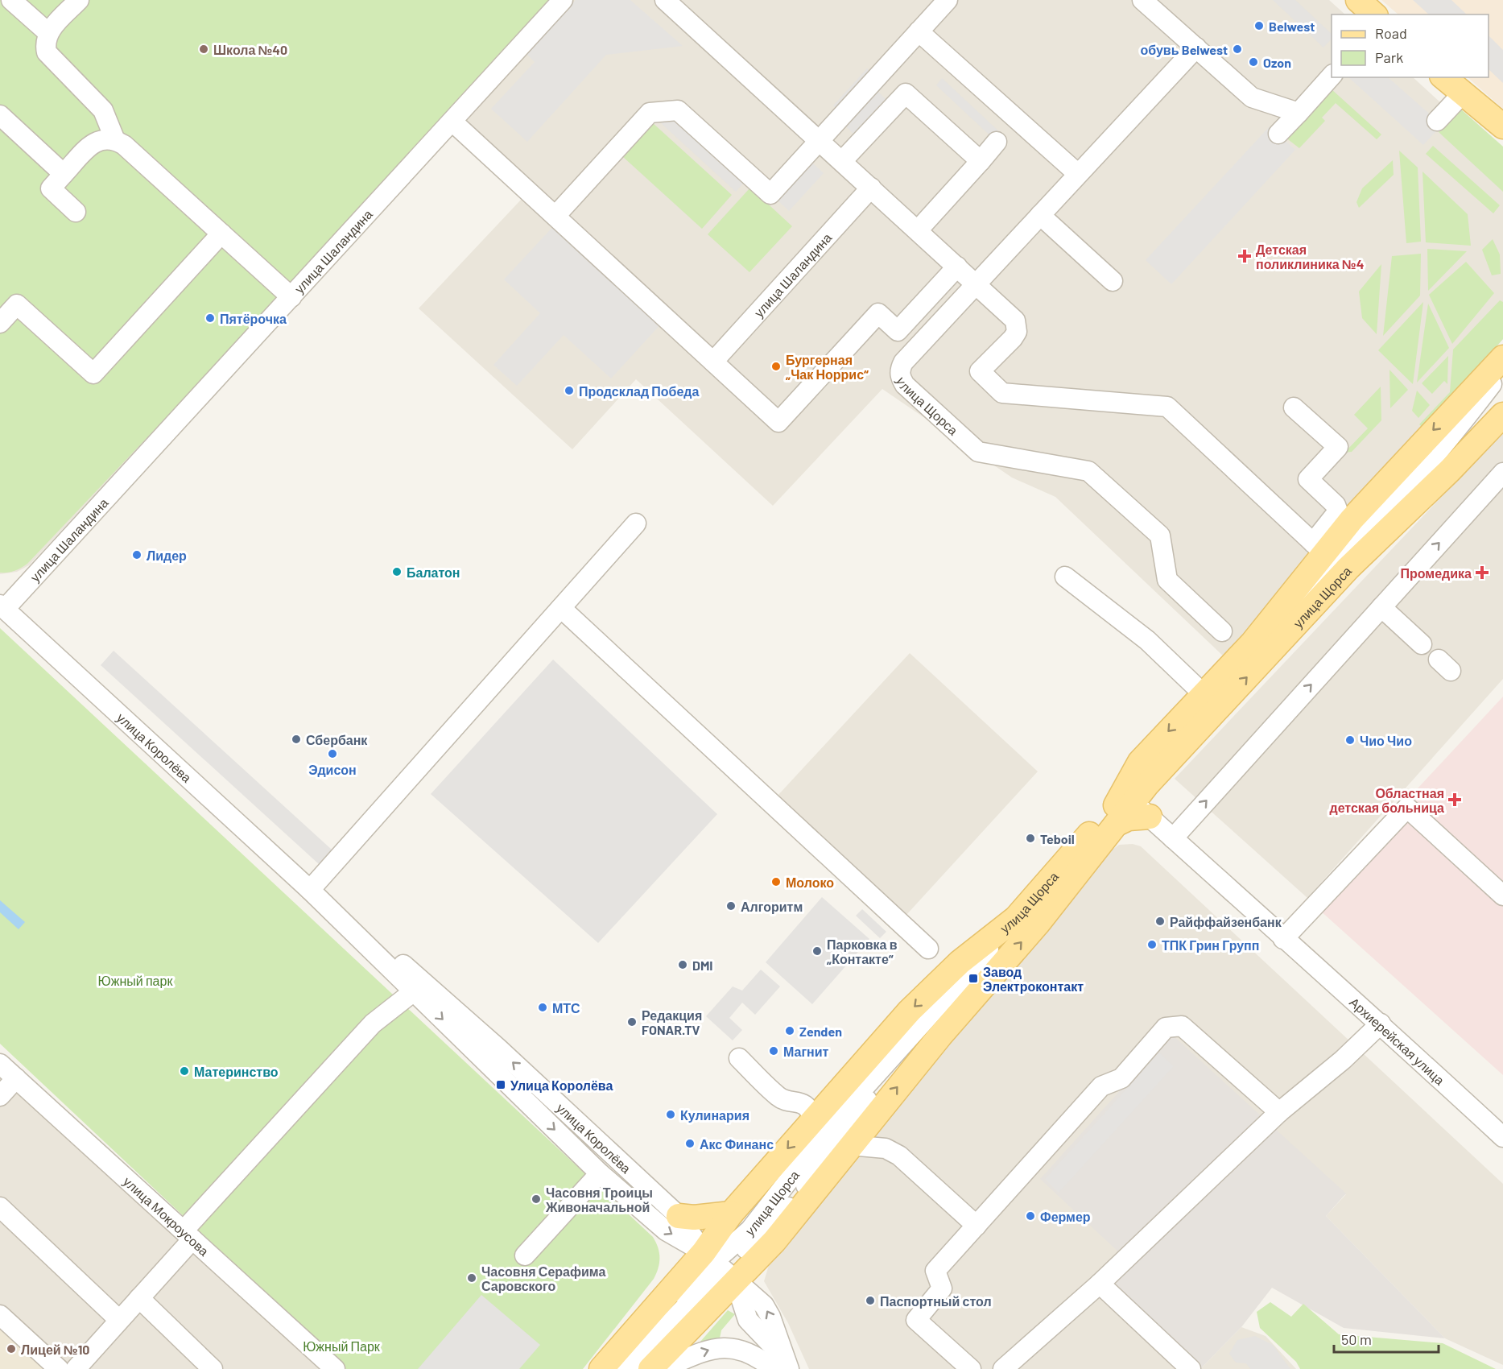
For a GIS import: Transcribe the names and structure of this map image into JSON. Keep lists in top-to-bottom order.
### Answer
{
  "streets": {
    "main road": ["улица Щорса"],
    "street": [
      "улица Шаландина",
      "улица Королёва",
      "Архиерейская улица",
      "улица Мокроусова"
    ]
  },
  "crossings": [
    ["улица Шаландина", "улица Королёва"],
    ["улица Щорса", "улица Королёва"],
    ["улица Щорса", "Архиерейская улица"]
  ],
  "parks": ["Южный парк", "Южный Парк"],
  "places": {
    "other": [
      "Belwest",
      "Школа №40",
      "обувь Belwest",
      "Ozon",
      "Пятёрочка",
      "Бургерная „Чак Норрис“",
      "Продсклад Победа",
      "Лидер",
      "Балатон",
      "Сбербанк",
      "Чио Чио",
      "Эдисон",
      "Teboil",
      "Молоко",
      "Алгоритм",
      "Райффайзенбанк",
      "ТПК Грин Групп",
      "Парковка в „Контакте“",
      "DMI",
      "МТС",
      "Редакция FONAR.TV",
      "Zenden",
      "Магнит",
      "Материнство",
      "Кулинария",
      "Акс Финанс",
      "Часовня Троицы Живоначальной",
      "Фермер",
      "Часовня Серафима Саровского",
      "Паспортный стол",
      "Лицей №10"
    ],
    "health": ["Детская поликлиника №4", "Промедика", "Областная детская больница"],
    "transit": ["Завод Электроконтакт", "Улица Королёва"]
  },
  "legend": ["Road", "Park"],
  "scale_bar": "50 m"
}
